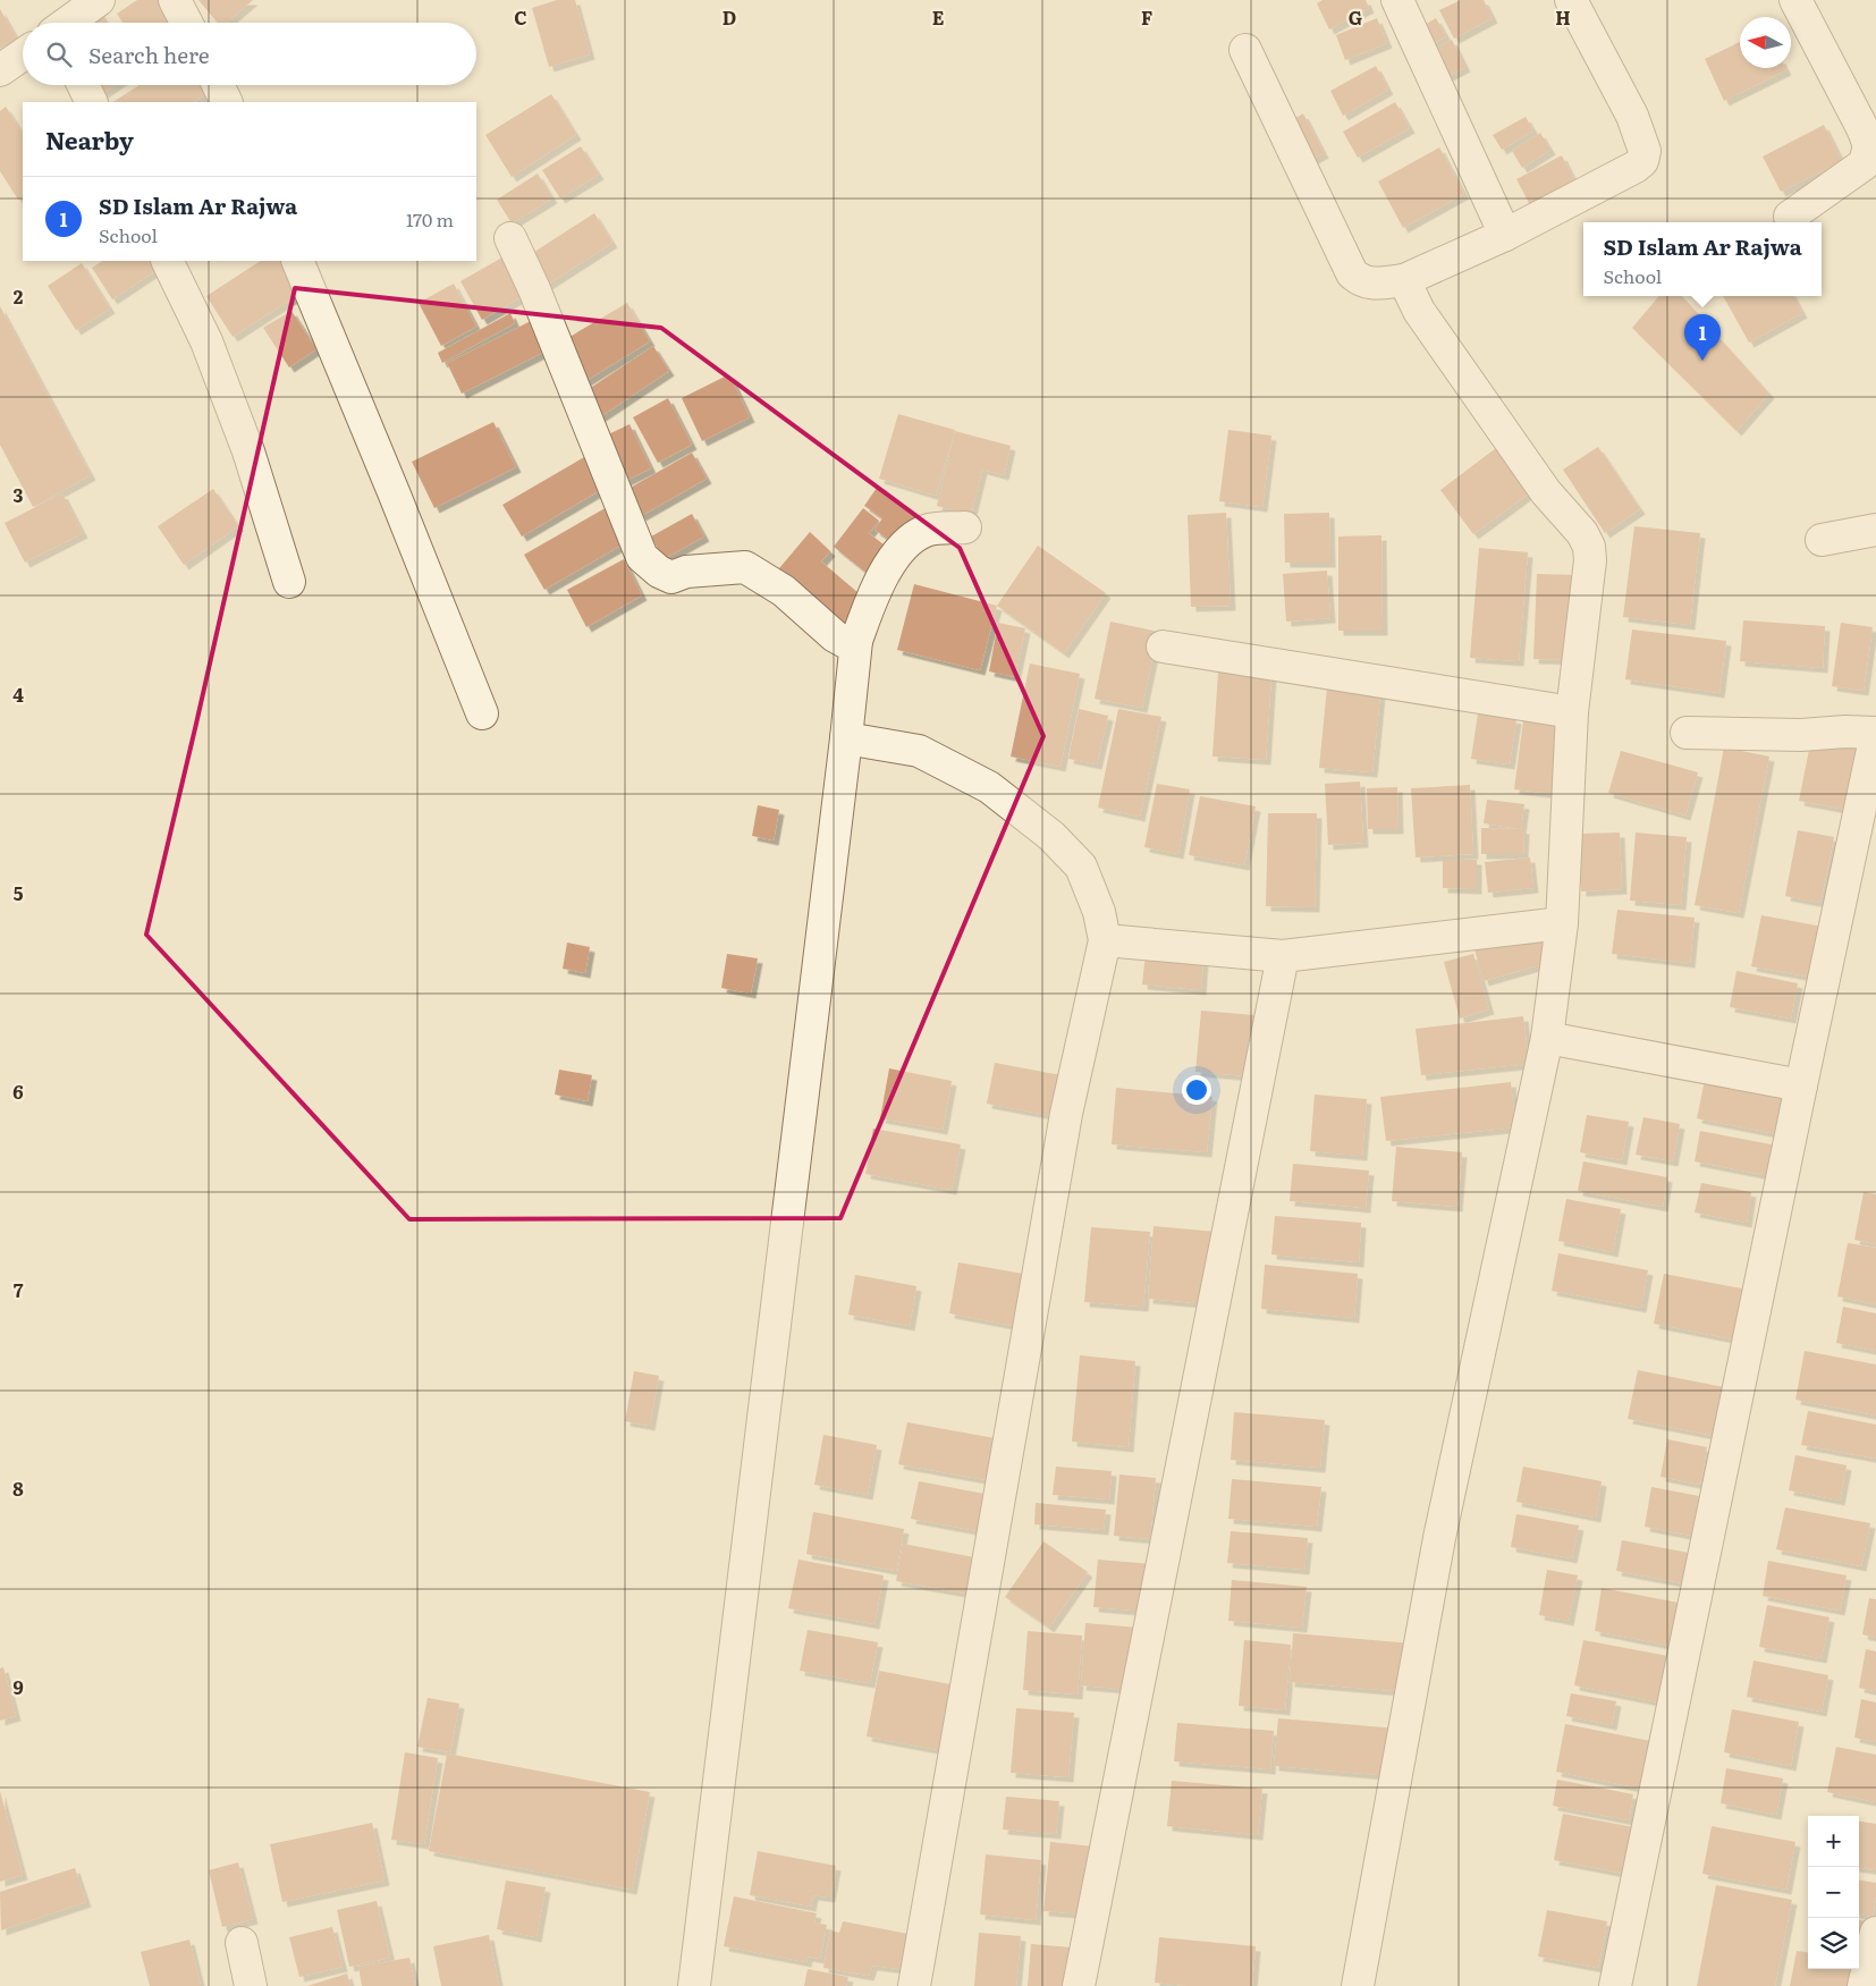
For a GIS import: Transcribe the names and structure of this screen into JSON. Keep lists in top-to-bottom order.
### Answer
{
  "north": "left",
  "page": {
    "search": "Search here",
    "heading": "Nearby",
    "list": [
      {
        "mark": "1",
        "name": "SD Islam Ar Rajwa",
        "note": "School",
        "value": "170 m"
      }
    ],
    "popup": ["SD Islam Ar Rajwa", "School"],
    "pins": "1",
    "map_buttons": ["+", "−"]
  },
  "grid": {
    "columns": [
      "C",
      "D",
      "E",
      "F",
      "G",
      "H"
    ],
    "rows": [
      "2",
      "3",
      "4",
      "5",
      "6",
      "7",
      "8",
      "9"
    ]
  }
}
